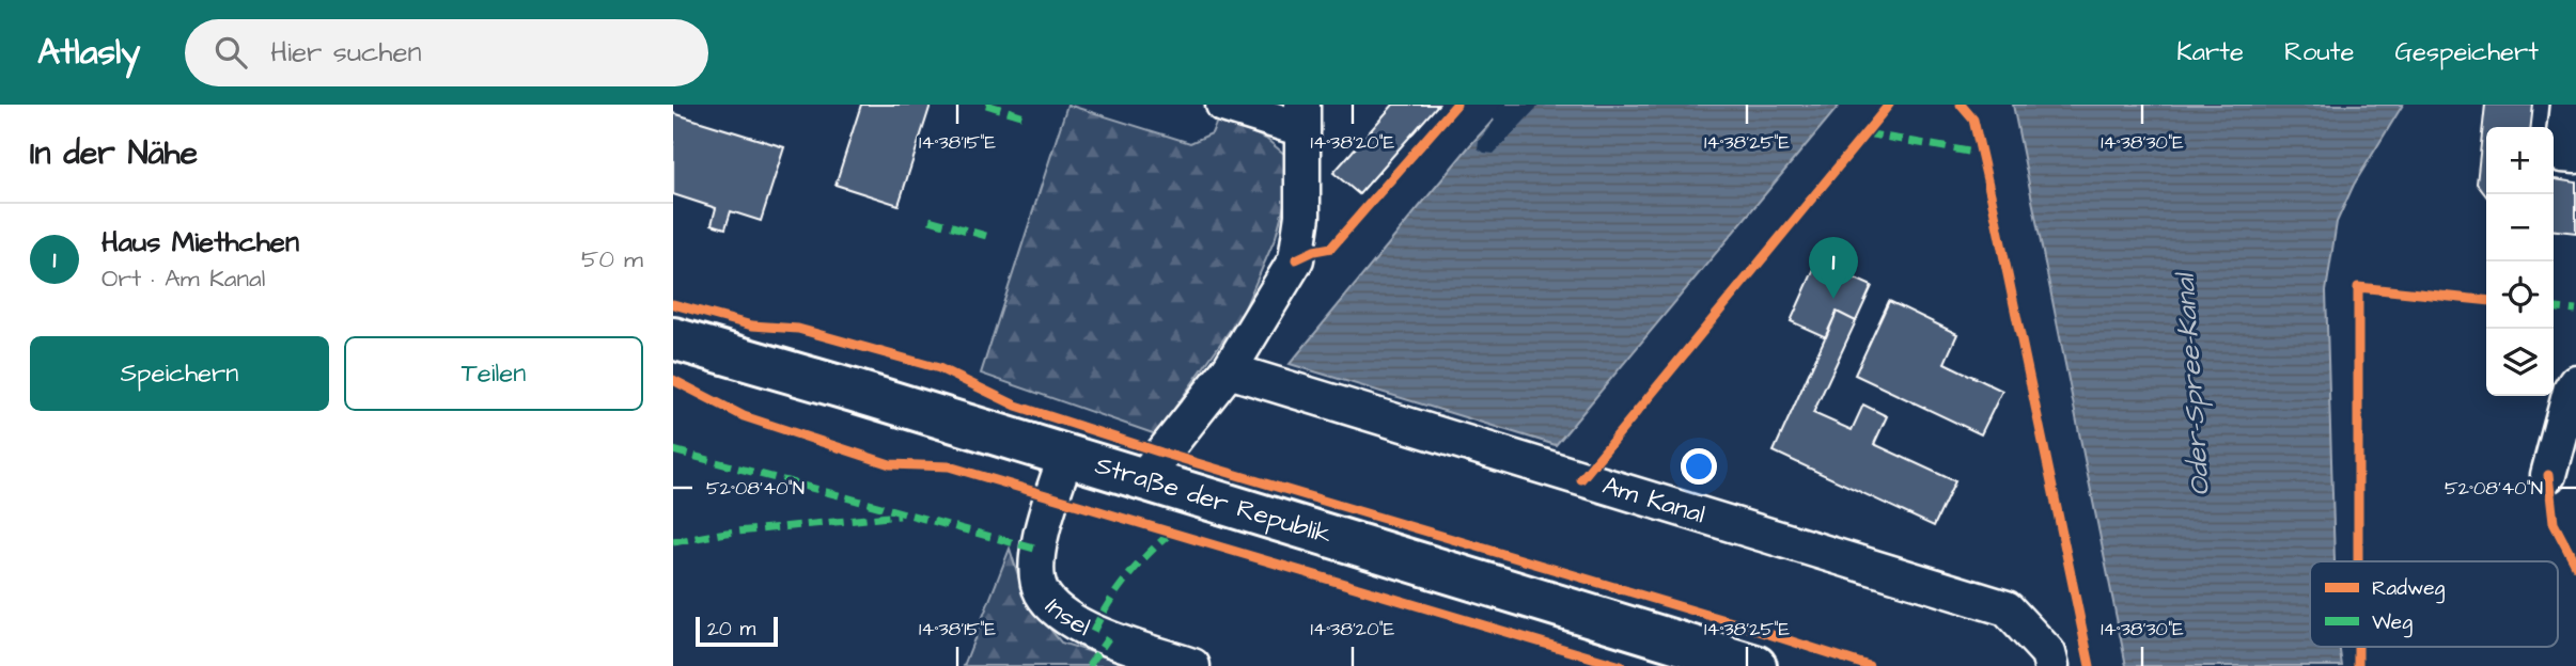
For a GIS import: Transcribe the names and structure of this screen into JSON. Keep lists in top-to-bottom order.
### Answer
{
  "streets": {
    "main road": ["Straße der Republik"],
    "street": ["Am Kanal", "Insel"]
  },
  "crossings": [
    ["Straße der Republik", "Insel"]
  ],
  "water": ["Oder-Spree-Kanal"],
  "legend": ["Radweg", "Weg"],
  "scale_bar": "20 m",
  "page": {
    "header": "Atlasly",
    "search": "Hier suchen",
    "nav": ["Karte", "Route", "Gespeichert"],
    "heading": "In der Nähe",
    "map_buttons": ["+", "−"],
    "list": [
      {
        "mark": "1",
        "name": "Haus Miethchen",
        "note": "Ort · Am Kanal",
        "value": "50 m"
      }
    ],
    "pins": "1",
    "buttons": ["Speichern", "Teilen"],
    "scale": "20 m"
  },
  "coordinates": [
    "14°38'15\"E",
    "14°38'20\"E",
    "14°38'25\"E",
    "14°38'30\"E",
    "52°08'40\"N"
  ]
}
